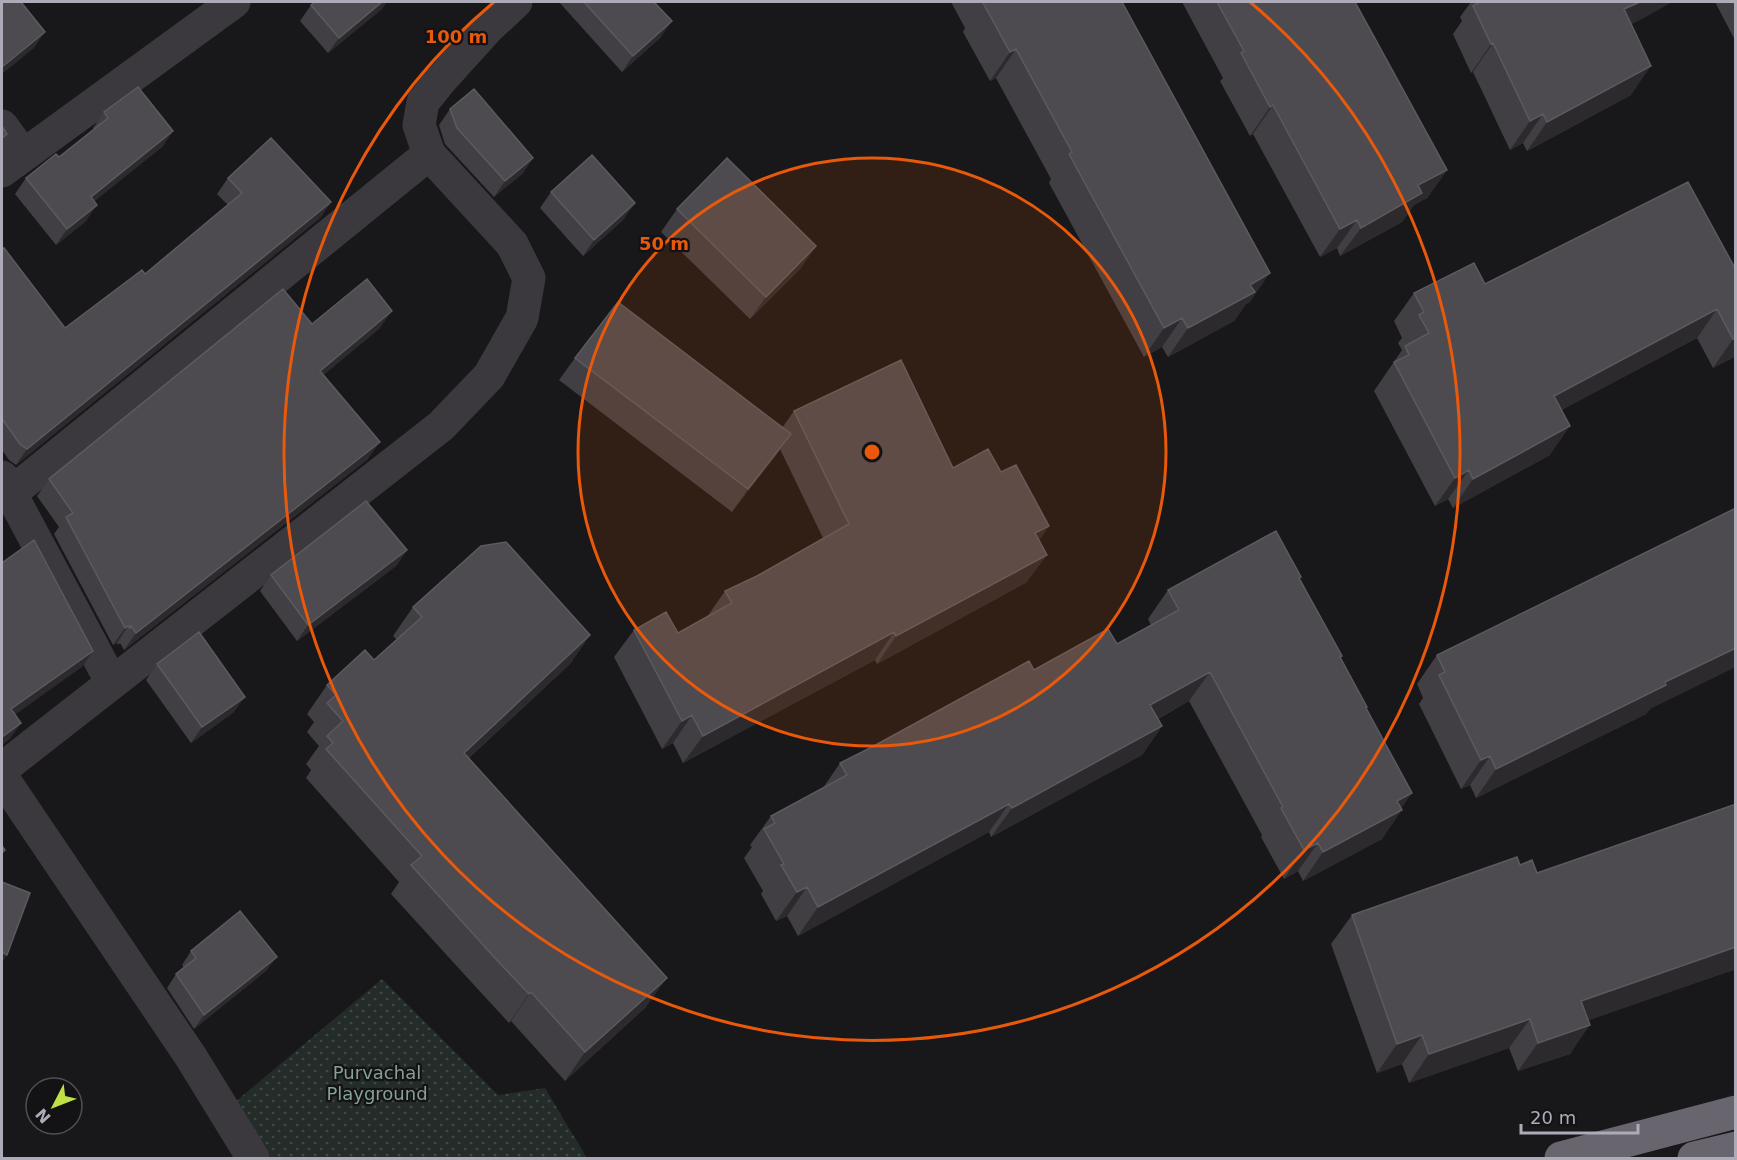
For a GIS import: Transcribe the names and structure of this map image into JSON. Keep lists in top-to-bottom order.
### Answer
{
  "parks": ["Purvachal Playground"],
  "scale_bar": "20 m",
  "north": "bottom left",
  "rings": ["100 m", "50 m"]
}
